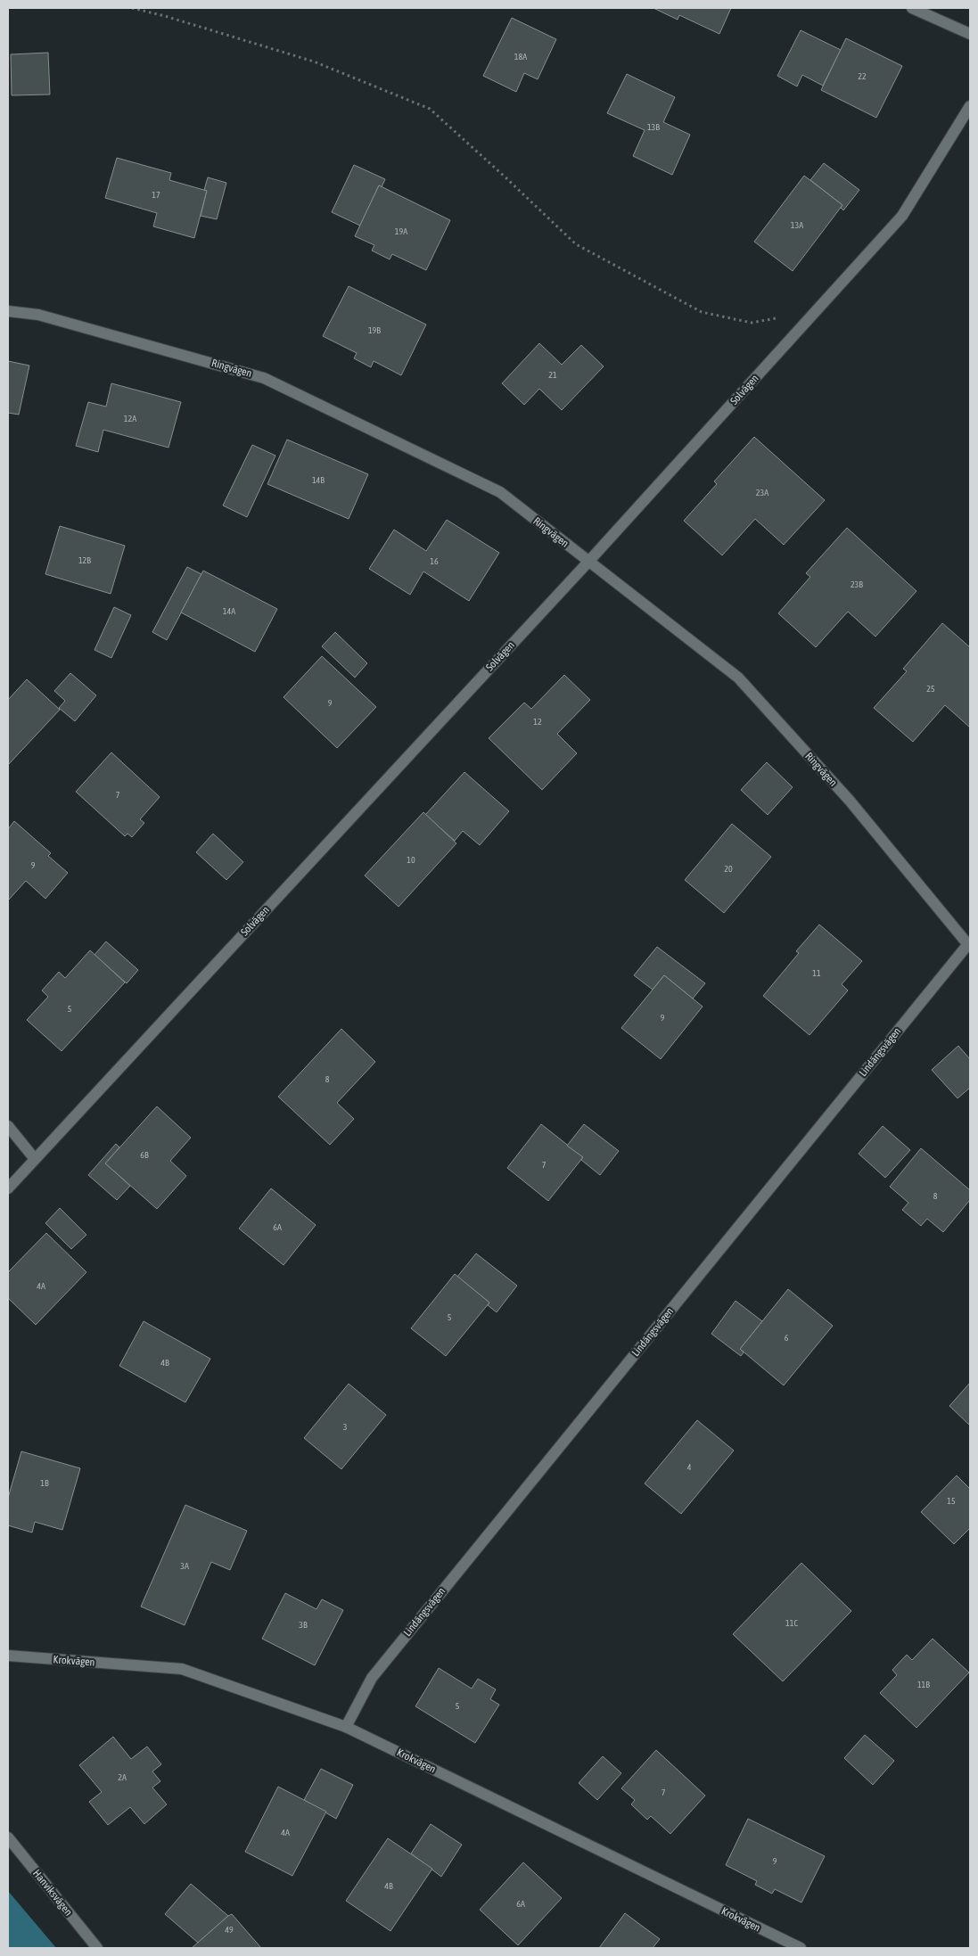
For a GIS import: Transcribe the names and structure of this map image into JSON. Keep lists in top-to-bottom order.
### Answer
{
  "streets": {
    "street": [
      "Ringvägen",
      "Solvägen",
      "Lindängsvägen",
      "Krokvägen",
      "Hanviksvägen"
    ]
  },
  "crossings": [
    ["Ringvägen", "Solvägen"],
    ["Ringvägen", "Lindängsvägen"],
    ["Lindängsvägen", "Krokvägen"]
  ],
  "house_numbers": [
    "18A",
    "22",
    "13B",
    "17",
    "13A",
    "19A",
    "19B",
    "21",
    "12A",
    "14B",
    "23A",
    "12B",
    "16",
    "23B",
    "14A",
    "25",
    "9",
    "12",
    "7",
    "10",
    "9",
    "20",
    "11",
    "5",
    "9",
    "8",
    "6B",
    "7",
    "8",
    "6A",
    "4A",
    "5",
    "6",
    "4B",
    "3",
    "4",
    "1B",
    "15",
    "3A",
    "11C",
    "3B",
    "11B",
    "5",
    "2A",
    "7",
    "4A",
    "9",
    "4B",
    "6A",
    "49"
  ]
}
